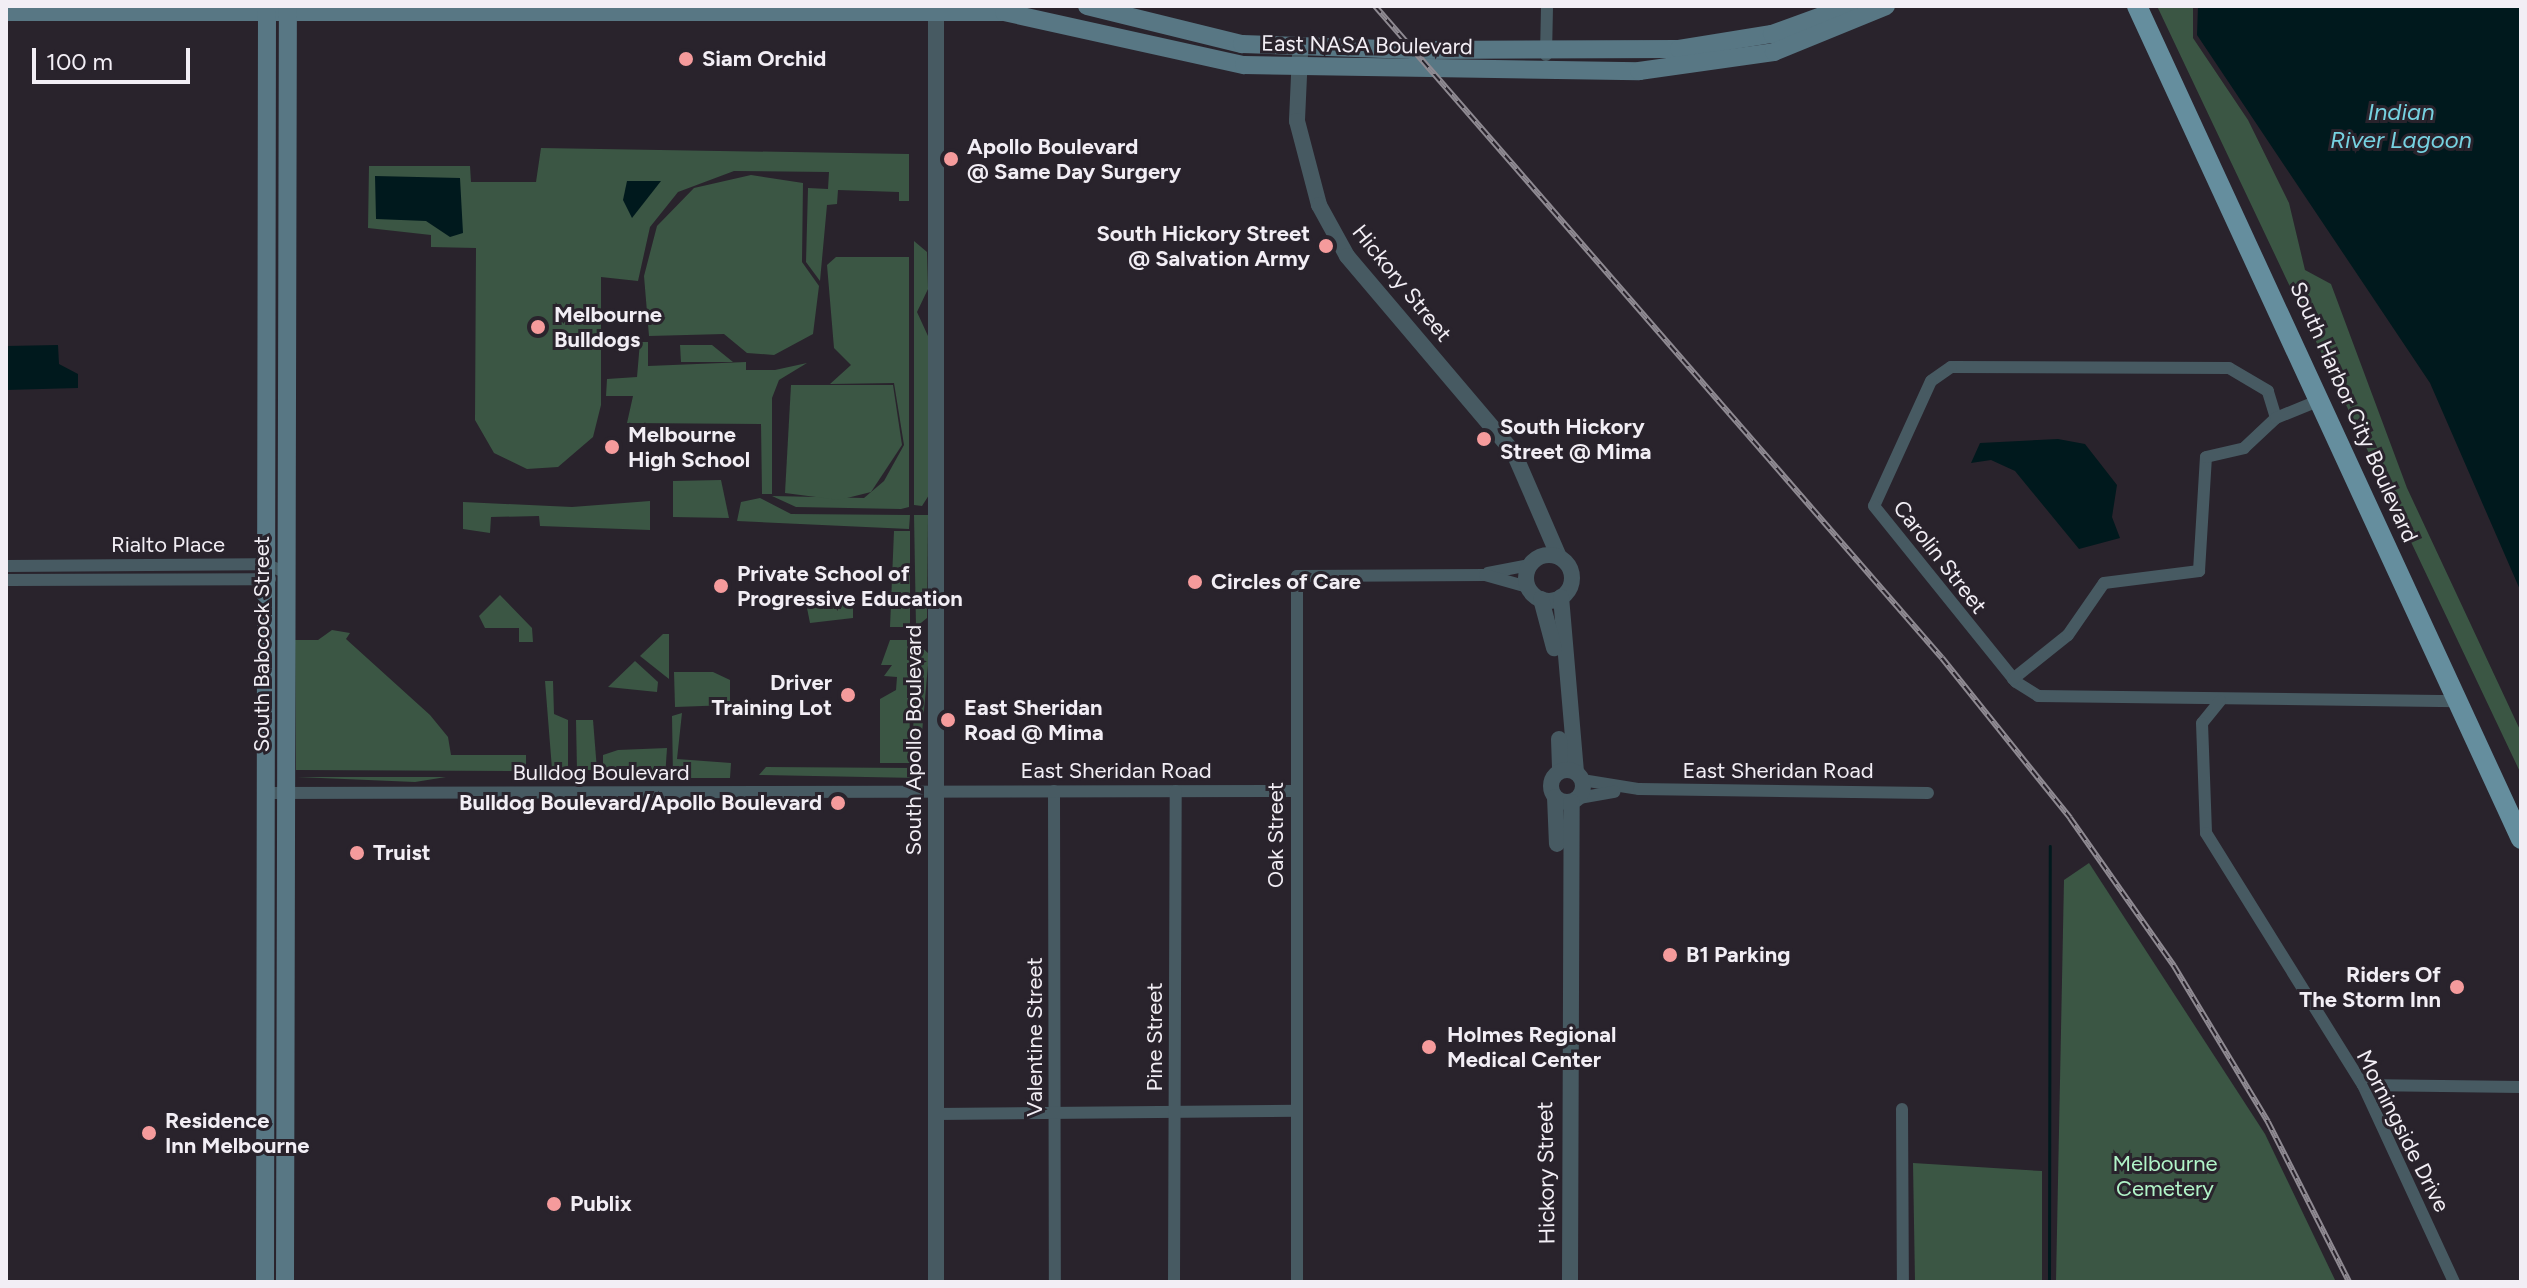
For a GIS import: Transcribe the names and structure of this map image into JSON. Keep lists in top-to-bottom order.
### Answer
{
  "streets": {
    "main road": ["East NASA Boulevard", "South Harbor City Boulevard", "South Babcock Street"],
    "street": [
      "Hickory Street",
      "Rialto Place",
      "Carolin Street",
      "South Apollo Boulevard",
      "East Sheridan Road",
      "Bulldog Boulevard",
      "Oak Street",
      "Valentine Street",
      "Pine Street",
      "Morningside Drive"
    ]
  },
  "crossings": [
    ["East NASA Boulevard", "Hickory Street"],
    ["East NASA Boulevard", "South Babcock Street"],
    ["East NASA Boulevard", "South Apollo Boulevard"],
    ["Hickory Street", "East Sheridan Road"],
    ["Hickory Street", "Oak Street"],
    ["South Harbor City Boulevard", "Carolin Street"],
    ["Rialto Place", "South Babcock Street"],
    ["Carolin Street", "Morningside Drive"],
    ["South Babcock Street", "Bulldog Boulevard"],
    ["South Apollo Boulevard", "East Sheridan Road"],
    ["South Apollo Boulevard", "Bulldog Boulevard"],
    ["East Sheridan Road", "Bulldog Boulevard"],
    ["East Sheridan Road", "Oak Street"],
    ["East Sheridan Road", "Valentine Street"],
    ["East Sheridan Road", "Pine Street"]
  ],
  "water": ["Indian River Lagoon"],
  "parks": ["Melbourne Cemetery"],
  "places": [
    "Siam Orchid",
    "Apollo Boulevard @ Same Day Surgery",
    "South Hickory Street @ Salvation Army",
    "Melbourne Bulldogs",
    "South Hickory Street @ Mima",
    "Melbourne High School",
    "Circles of Care",
    "Private School of Progressive Education",
    "Driver Training Lot",
    "East Sheridan Road @ Mima",
    "Bulldog Boulevard/Apollo Boulevard",
    "Truist",
    "B1 Parking",
    "Riders Of The Storm Inn",
    "Holmes Regional Medical Center",
    "Residence Inn Melbourne",
    "Publix"
  ],
  "scale_bar": "100 m"
}
